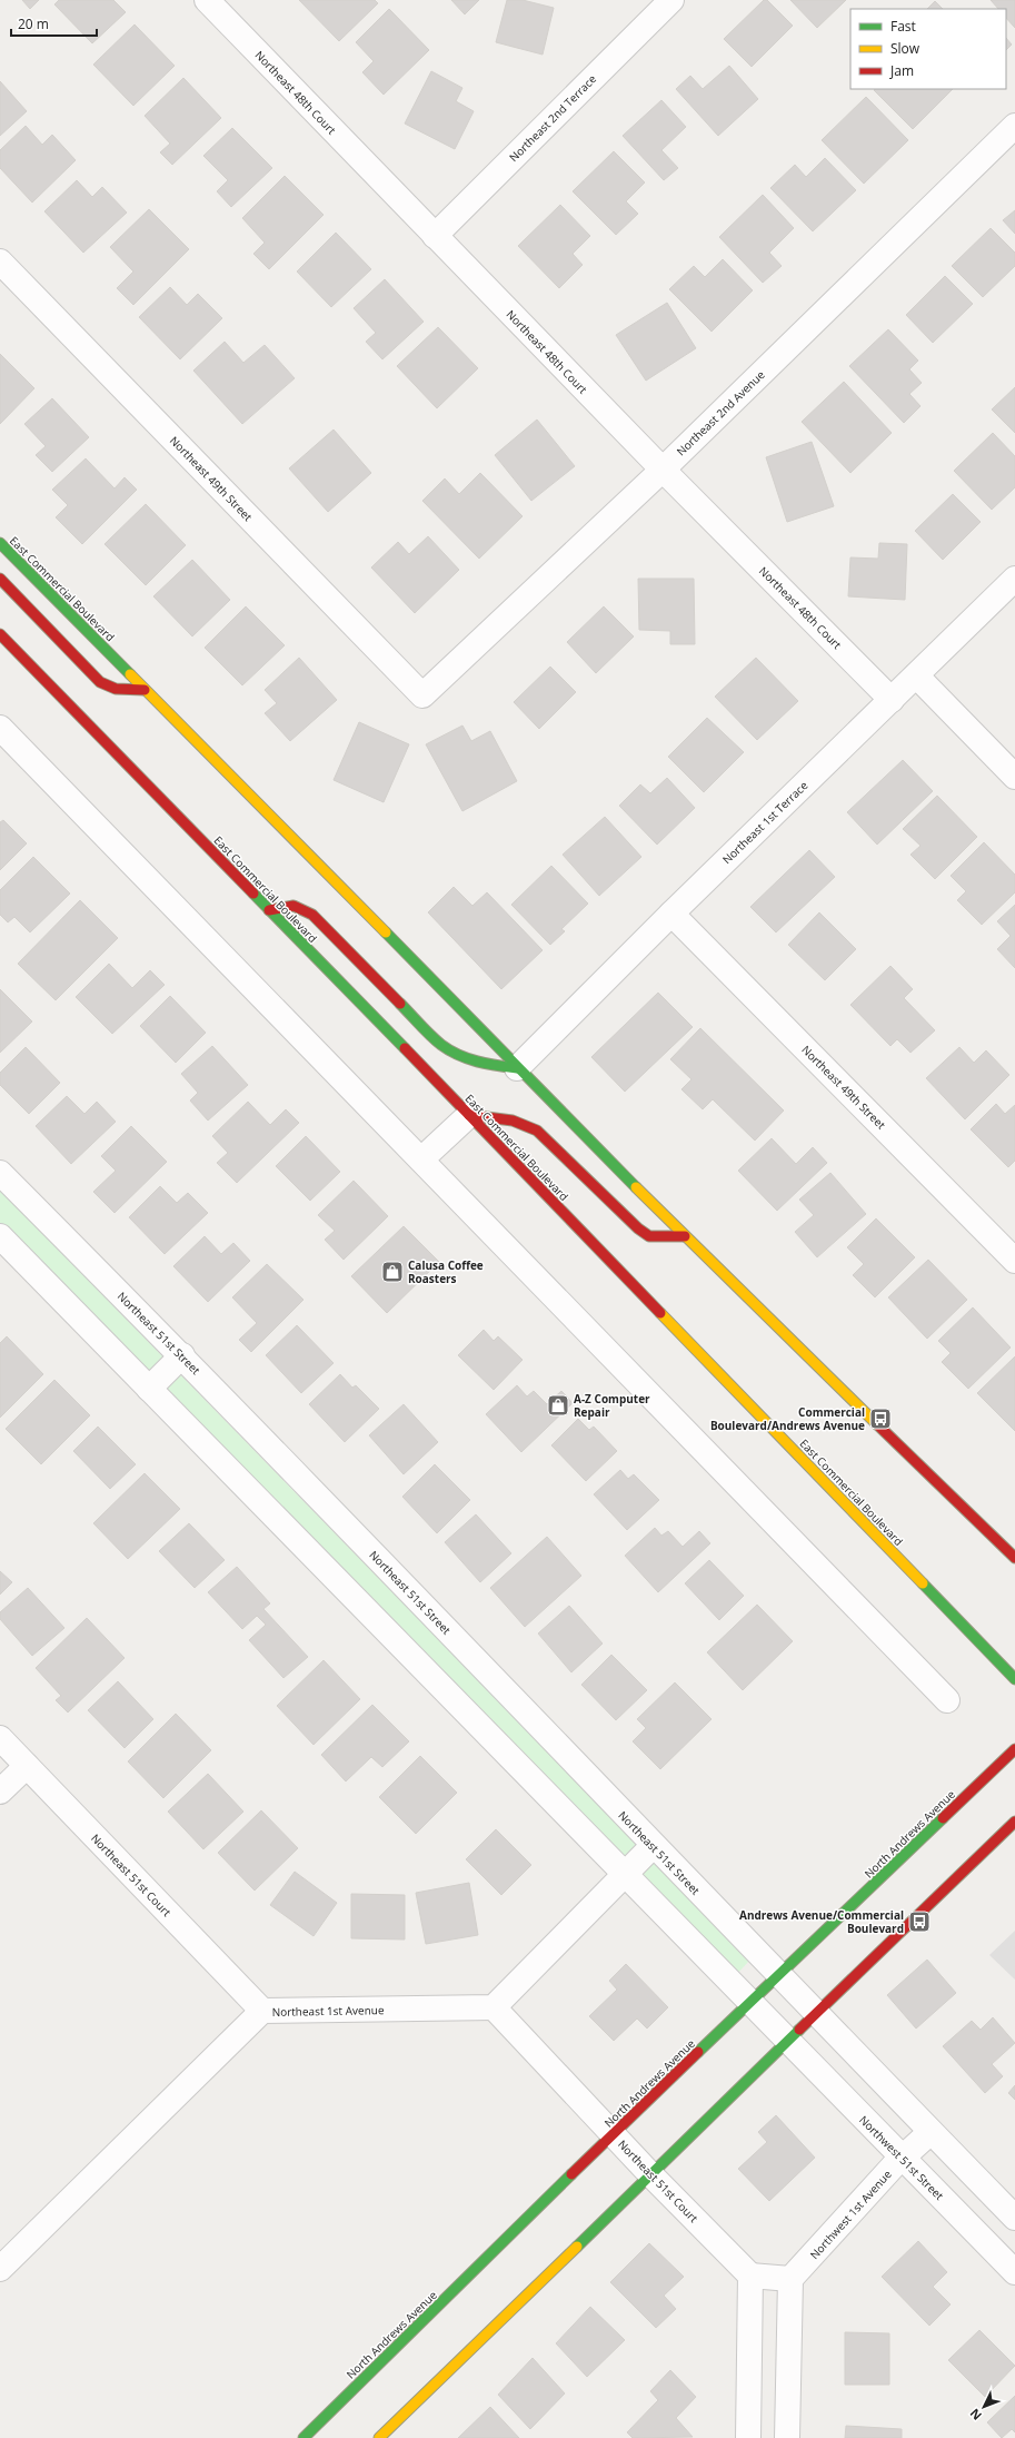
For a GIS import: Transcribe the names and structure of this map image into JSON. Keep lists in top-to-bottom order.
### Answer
{
  "streets": {
    "main road": ["East Commercial Boulevard", "North Andrews Avenue"],
    "street": [
      "Northeast 48th Court",
      "Northeast 2nd Terrace",
      "Northeast 2nd Avenue",
      "Northeast 49th Street",
      "Northeast 1st Terrace",
      "Northeast 51st Street",
      "Northeast 51st Court",
      "Northeast 1st Avenue",
      "Northwest 51st Street",
      "Northwest 1st Avenue"
    ]
  },
  "crossings": [
    ["Northeast 48th Court", "Northeast 2nd Terrace"],
    ["Northeast 48th Court", "Northeast 2nd Avenue"],
    ["Northeast 48th Court", "Northeast 1st Terrace"],
    ["Northeast 2nd Avenue", "Northeast 49th Street"],
    ["Northeast 49th Street", "Northeast 1st Terrace"],
    ["East Commercial Boulevard", "Northeast 1st Terrace"],
    ["Northeast 51st Street", "North Andrews Avenue"],
    ["North Andrews Avenue", "Northeast 51st Court"],
    ["Northeast 51st Court", "Northeast 1st Avenue"],
    ["Northwest 51st Street", "Northwest 1st Avenue"]
  ],
  "places": {
    "shop": ["Calusa Coffee Roasters", "A-Z Computer Repair"],
    "bus stop": ["Commercial Boulevard/Andrews Avenue", "Andrews Avenue/Commercial Boulevard"]
  },
  "legend": ["Fast", "Slow", "Jam"],
  "scale_bar": "20 m",
  "north": "bottom left"
}
